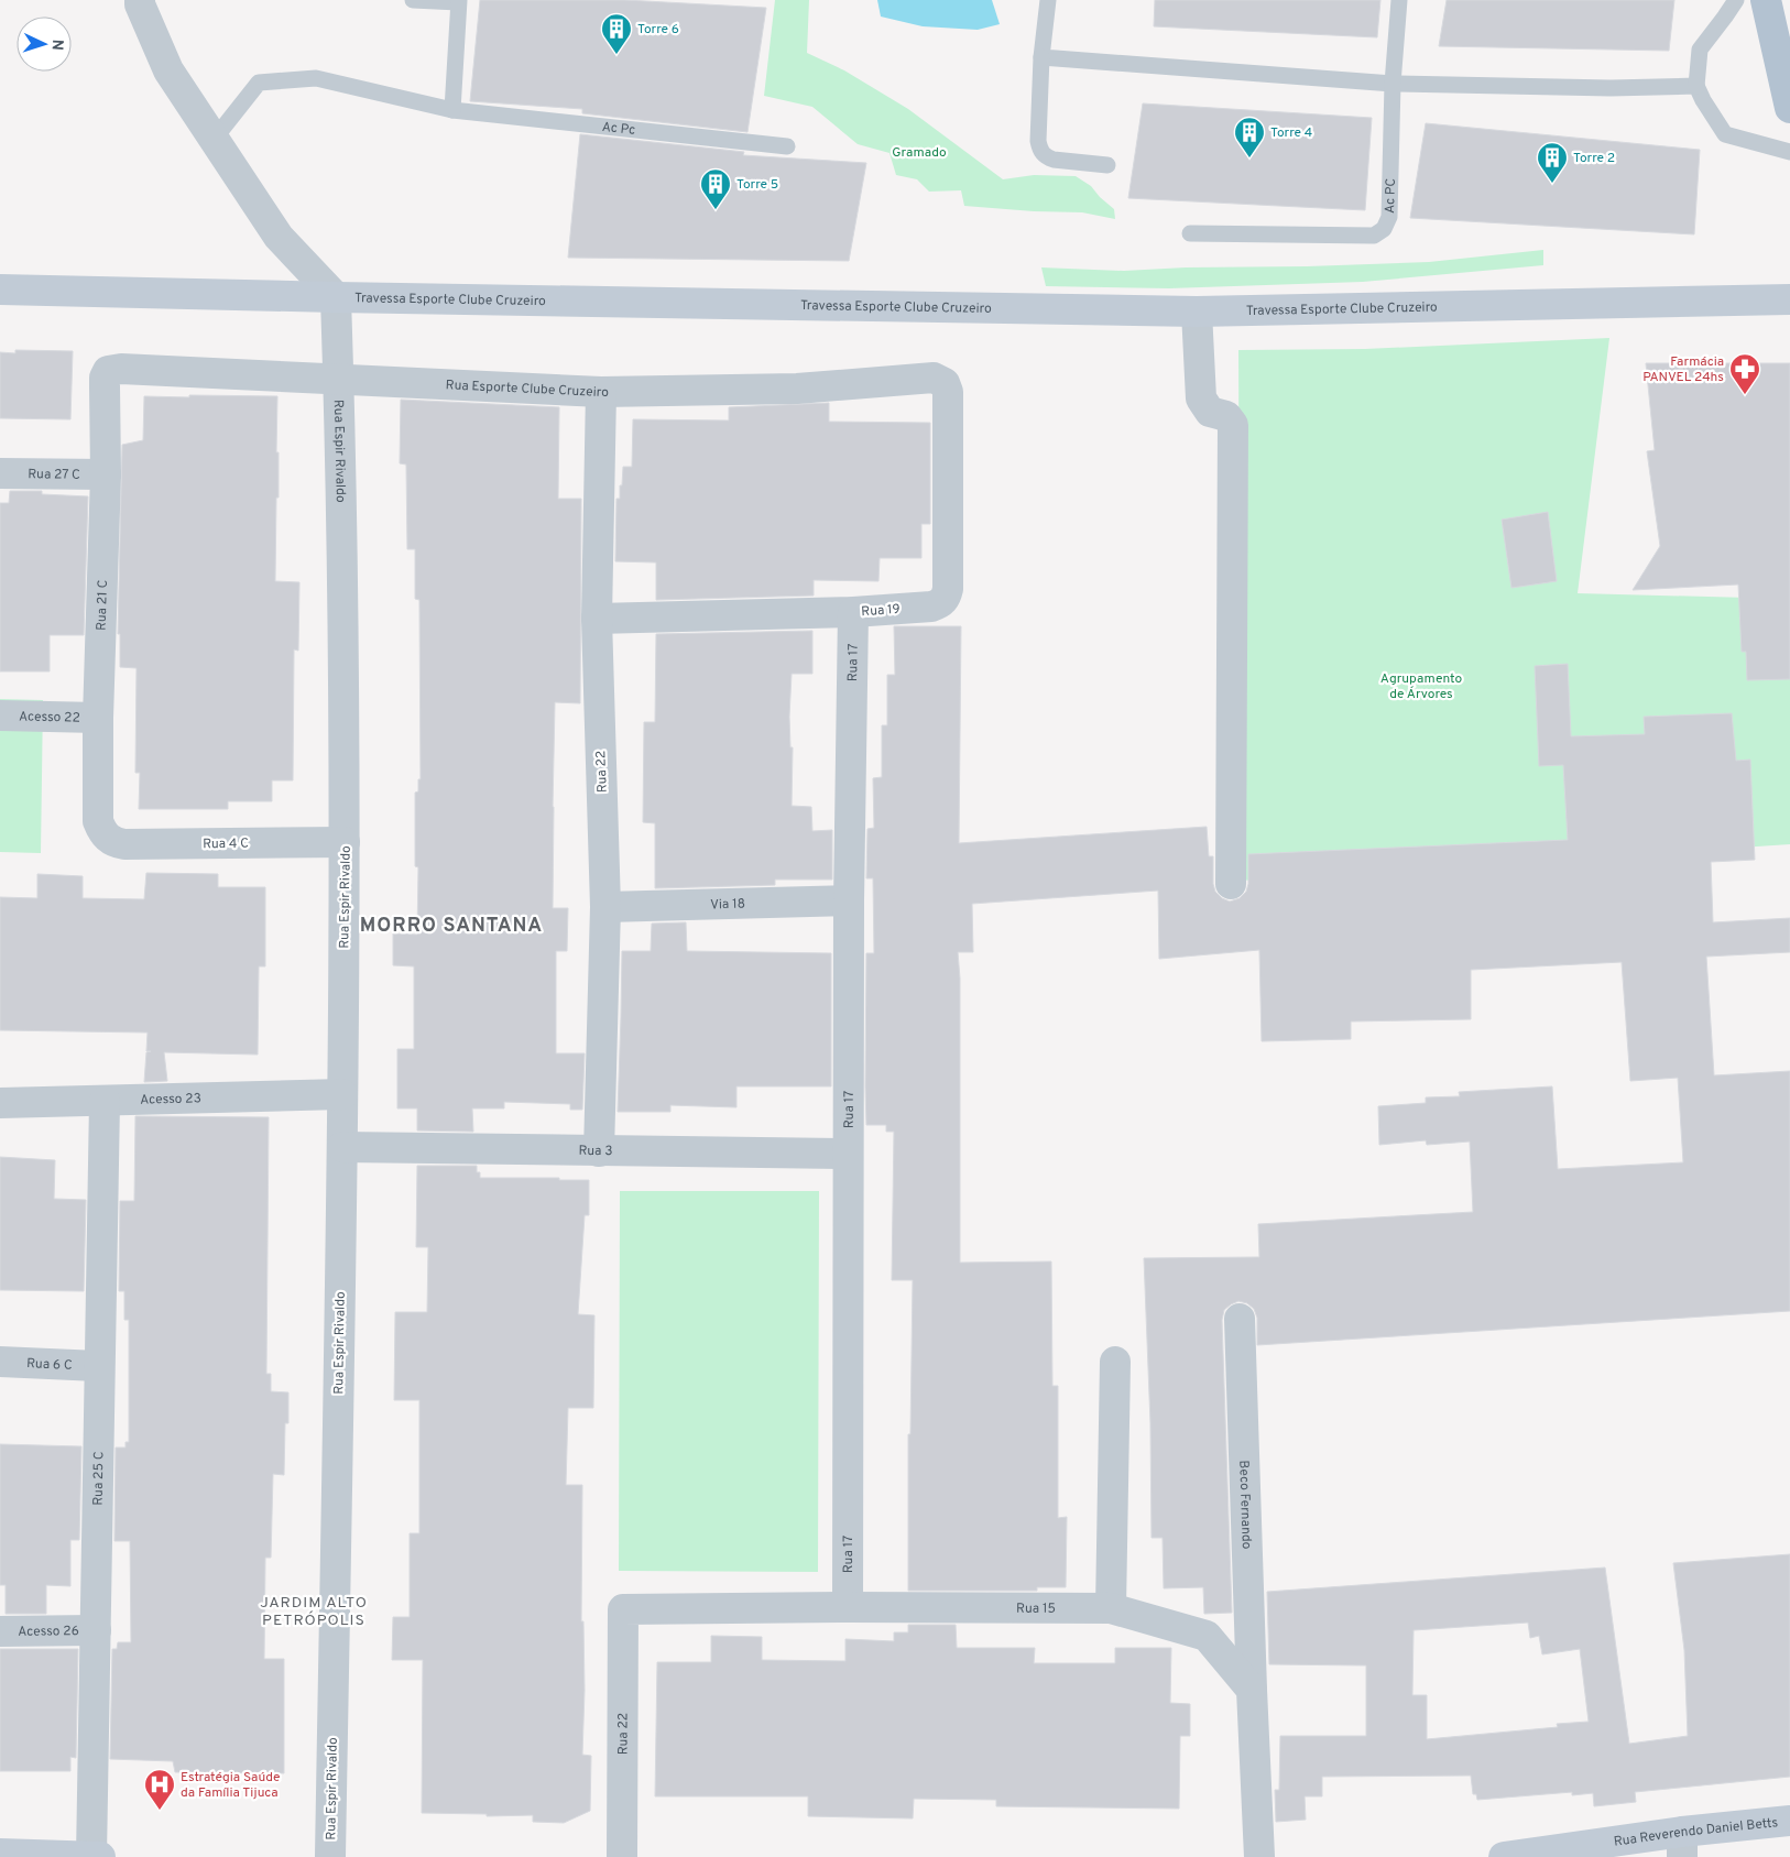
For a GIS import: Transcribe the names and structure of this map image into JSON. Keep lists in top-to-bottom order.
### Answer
{
  "streets": {
    "street": [
      "Travessa Esporte Clube Cruzeiro",
      "Rua Esporte Clube Cruzeiro",
      "Rua Espir Rivaldo",
      "Rua 27 C",
      "Rua 21 C",
      "Rua 19",
      "Rua 17",
      "Acesso 22",
      "Rua 22",
      "Rua 4 C",
      "Via 18",
      "Acesso 23",
      "Rua 3",
      "Rua 6 C",
      "Rua 25 C",
      "Beco Fernando",
      "Rua 15",
      "Acesso 26",
      "Rua Reverendo Daniel Betts"
    ],
    "lane": ["Ac Pc", "Ac PC"]
  },
  "crossings": [
    ["Travessa Esporte Clube Cruzeiro", "Rua Espir Rivaldo"],
    ["Rua Esporte Clube Cruzeiro", "Rua Espir Rivaldo"],
    ["Rua Esporte Clube Cruzeiro", "Rua 21 C"],
    ["Rua Esporte Clube Cruzeiro", "Rua 19"],
    ["Rua Esporte Clube Cruzeiro", "Rua 22"],
    ["Rua Espir Rivaldo", "Rua 4 C"],
    ["Rua Espir Rivaldo", "Acesso 23"],
    ["Rua Espir Rivaldo", "Rua 3"],
    ["Rua 27 C", "Rua 21 C"],
    ["Rua 21 C", "Acesso 22"],
    ["Rua 21 C", "Rua 4 C"],
    ["Rua 19", "Rua 17"],
    ["Rua 19", "Rua 22"],
    ["Rua 17", "Via 18"],
    ["Rua 17", "Rua 3"],
    ["Rua 17", "Rua 15"],
    ["Rua 22", "Via 18"],
    ["Rua 22", "Rua 3"],
    ["Rua 22", "Rua 15"],
    ["Acesso 23", "Rua 25 C"],
    ["Rua 6 C", "Rua 25 C"],
    ["Rua 25 C", "Acesso 26"],
    ["Beco Fernando", "Rua 15"]
  ],
  "districts": ["MORRO SANTANA", "JARDIM ALTO PETRÓPOLIS"],
  "parks": ["Gramado", "Agrupamento de Árvores"],
  "places": {
    "building": [
      "Torre 6",
      "Torre 4",
      "Torre 2",
      "Torre 5"
    ],
    "pharmacy": ["Farmácia PANVEL 24hs"],
    "hospital": ["Estratégia Saúde da Família Tijuca"]
  },
  "north": "right"
}
